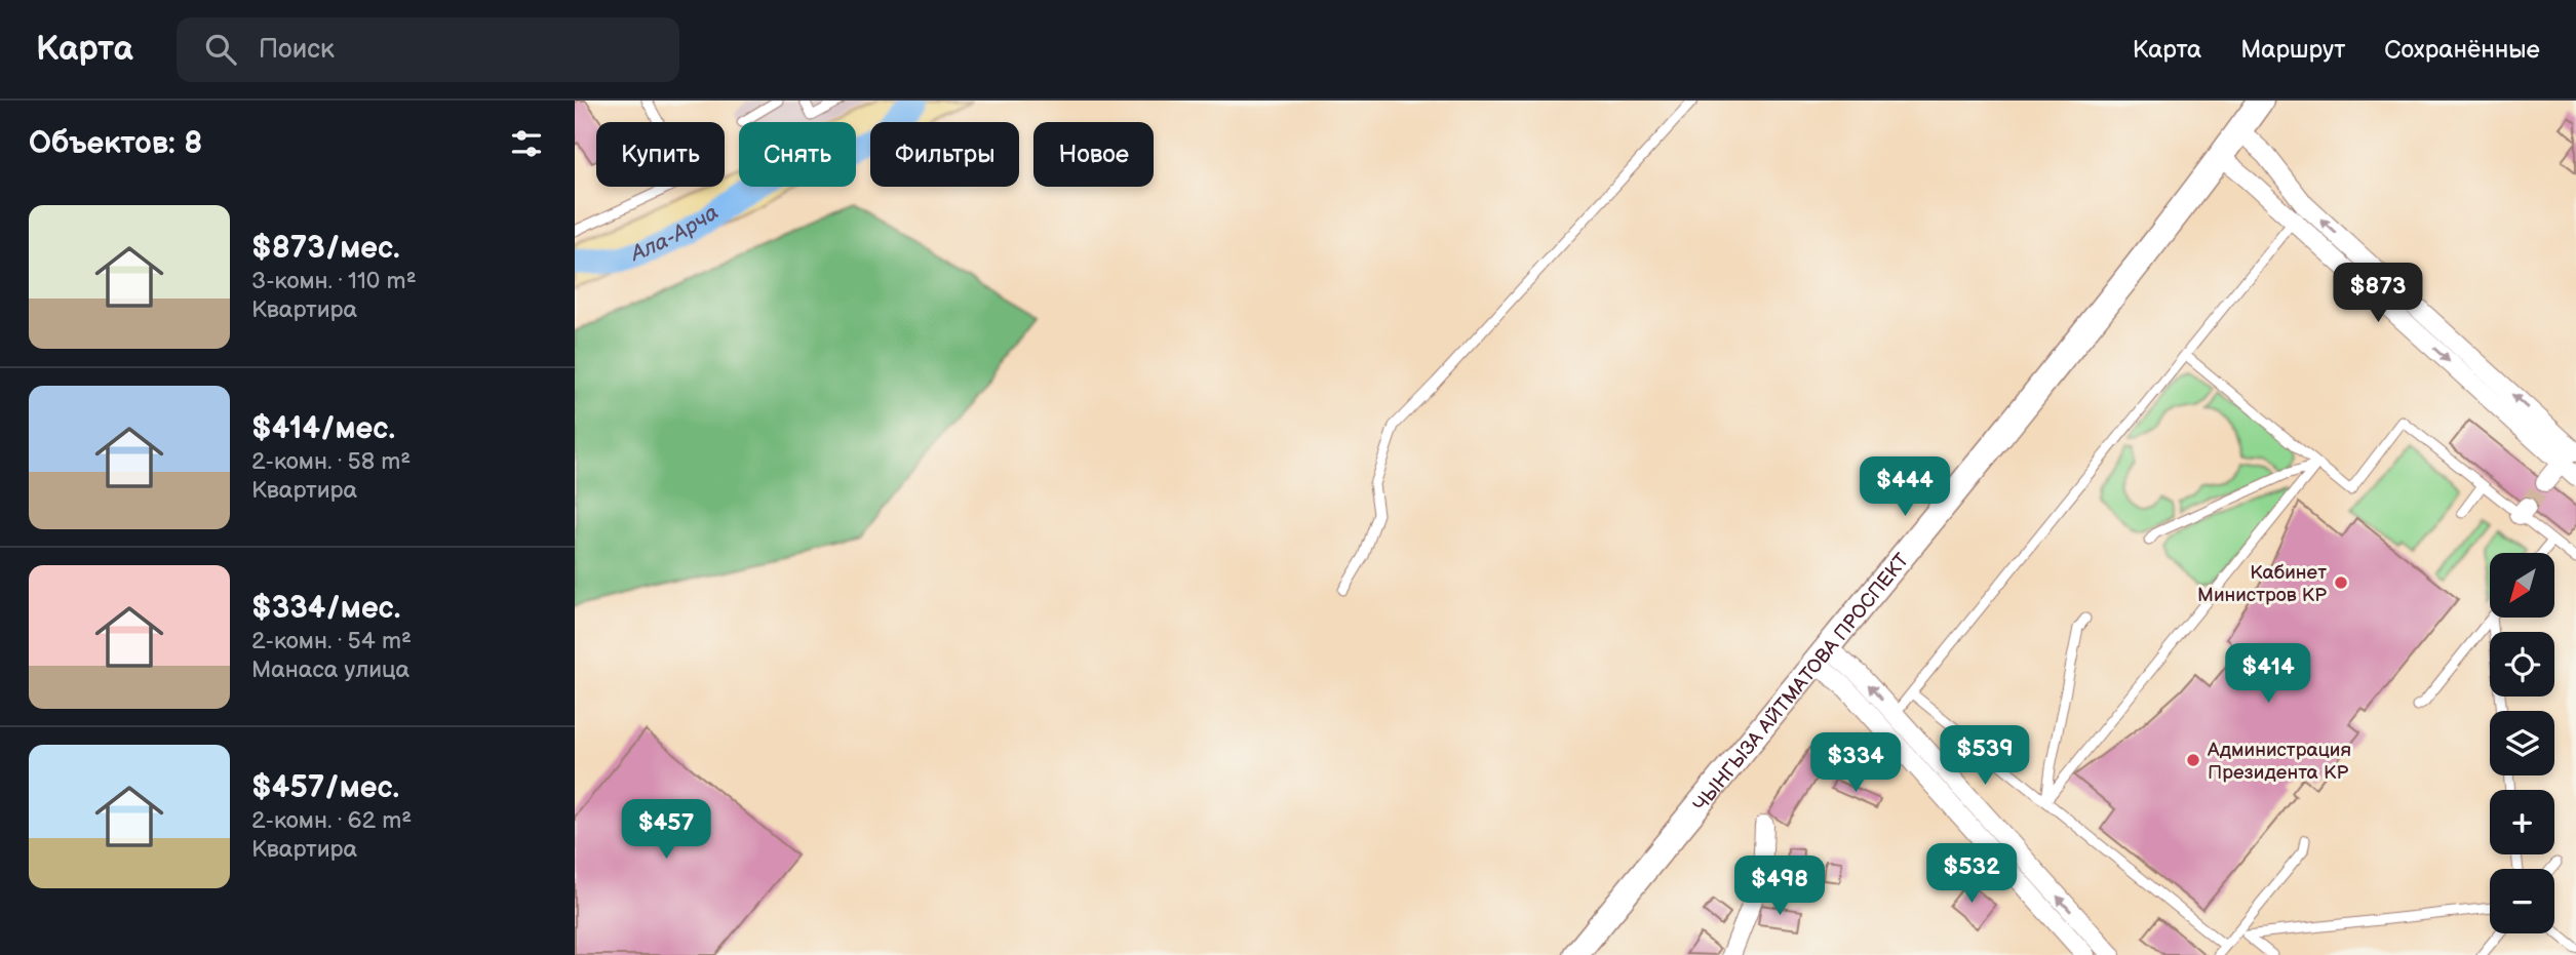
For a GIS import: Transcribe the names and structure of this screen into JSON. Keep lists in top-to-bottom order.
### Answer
{
  "streets": {
    "main road": ["ЧЫНГЫЗА АЙТМАТОВА ПРОСПЕКТ"]
  },
  "water": ["Ала-Арча"],
  "places": ["Кабинет Министров КР", "Администрация Президента КР"],
  "north": "bottom left",
  "page": {
    "header": "Карта",
    "search": "Поиск",
    "nav": ["Карта", "Маршрут", "Сохранённые"],
    "heading": "Объектов: 8",
    "chip": [
      "Купить",
      "Снять",
      "Фильтры",
      "Новое"
    ],
    "list": [
      {
        "name": "$873/мес.",
        "note": "3-комн. · 110 m² · Квартира"
      },
      {
        "name": "$414/мес.",
        "note": "2-комн. · 58 m² · Квартира"
      },
      {
        "name": "$334/мес.",
        "note": "2-комн. · 54 m² · Манаса улица"
      },
      {
        "name": "$457/мес.",
        "note": "2-комн. · 62 m² · Квартира"
      }
    ],
    "price": [
      "$873",
      "$444",
      "$414",
      "$539",
      "$334",
      "$457",
      "$532",
      "$498"
    ],
    "map_buttons": ["+", "−"]
  }
}
